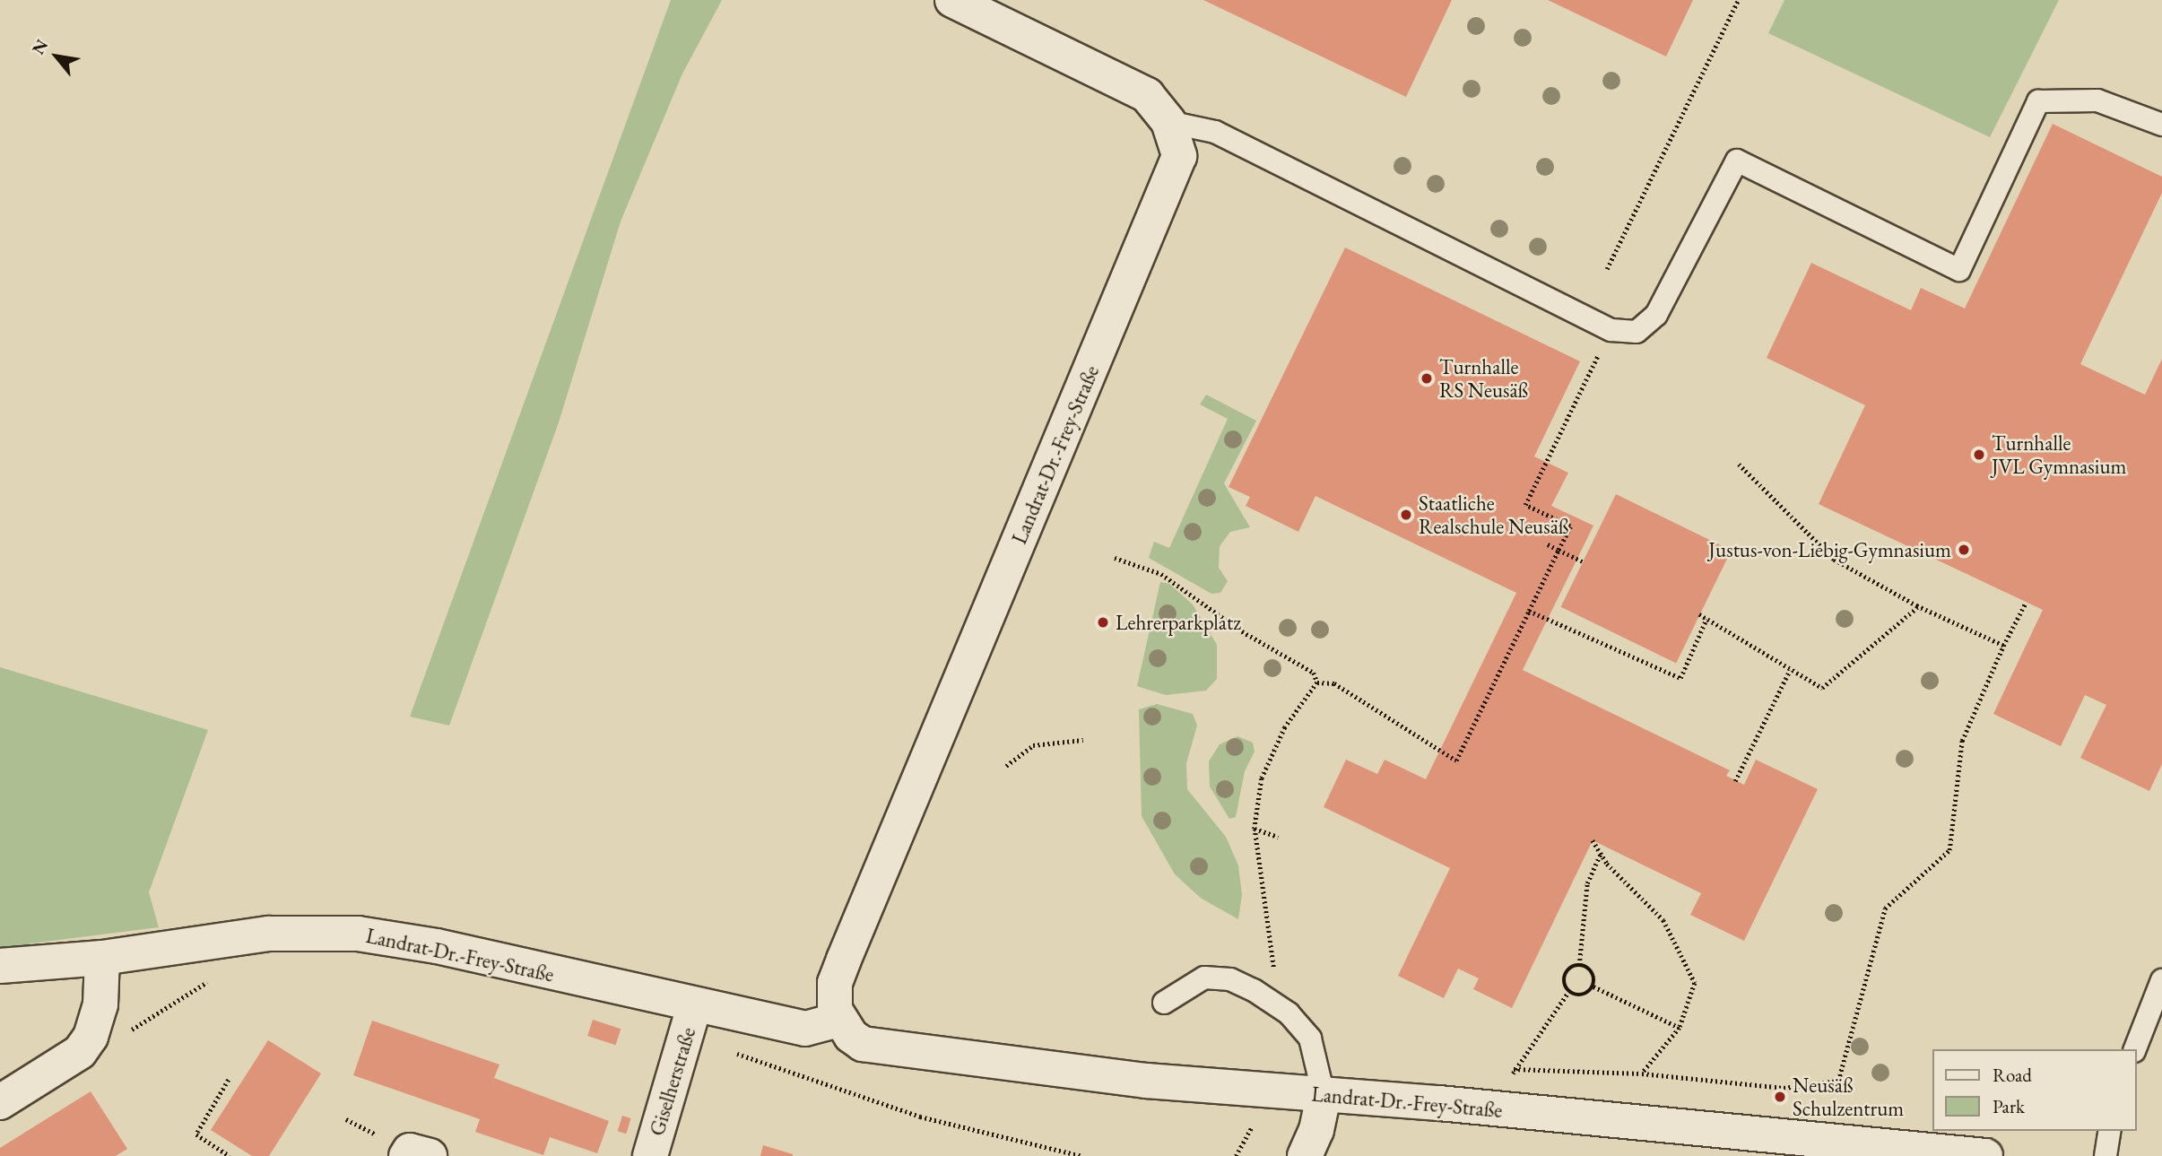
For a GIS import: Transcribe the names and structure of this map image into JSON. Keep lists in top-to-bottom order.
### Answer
{
  "streets": {
    "street": ["Landrat-Dr.-Frey-Straße", "Giselherstraße"]
  },
  "crossings": [
    ["Landrat-Dr.-Frey-Straße", "Giselherstraße"]
  ],
  "places": [
    "Turnhalle RS Neusäß",
    "Turnhalle JVL Gymnasium",
    "Staatliche Realschule Neusäß",
    "Justus-von-Liebig-Gymnasium",
    "Lehrerparkplatz",
    "Neusäß Schulzentrum"
  ],
  "legend": ["Road", "Park"],
  "north": "top left"
}
